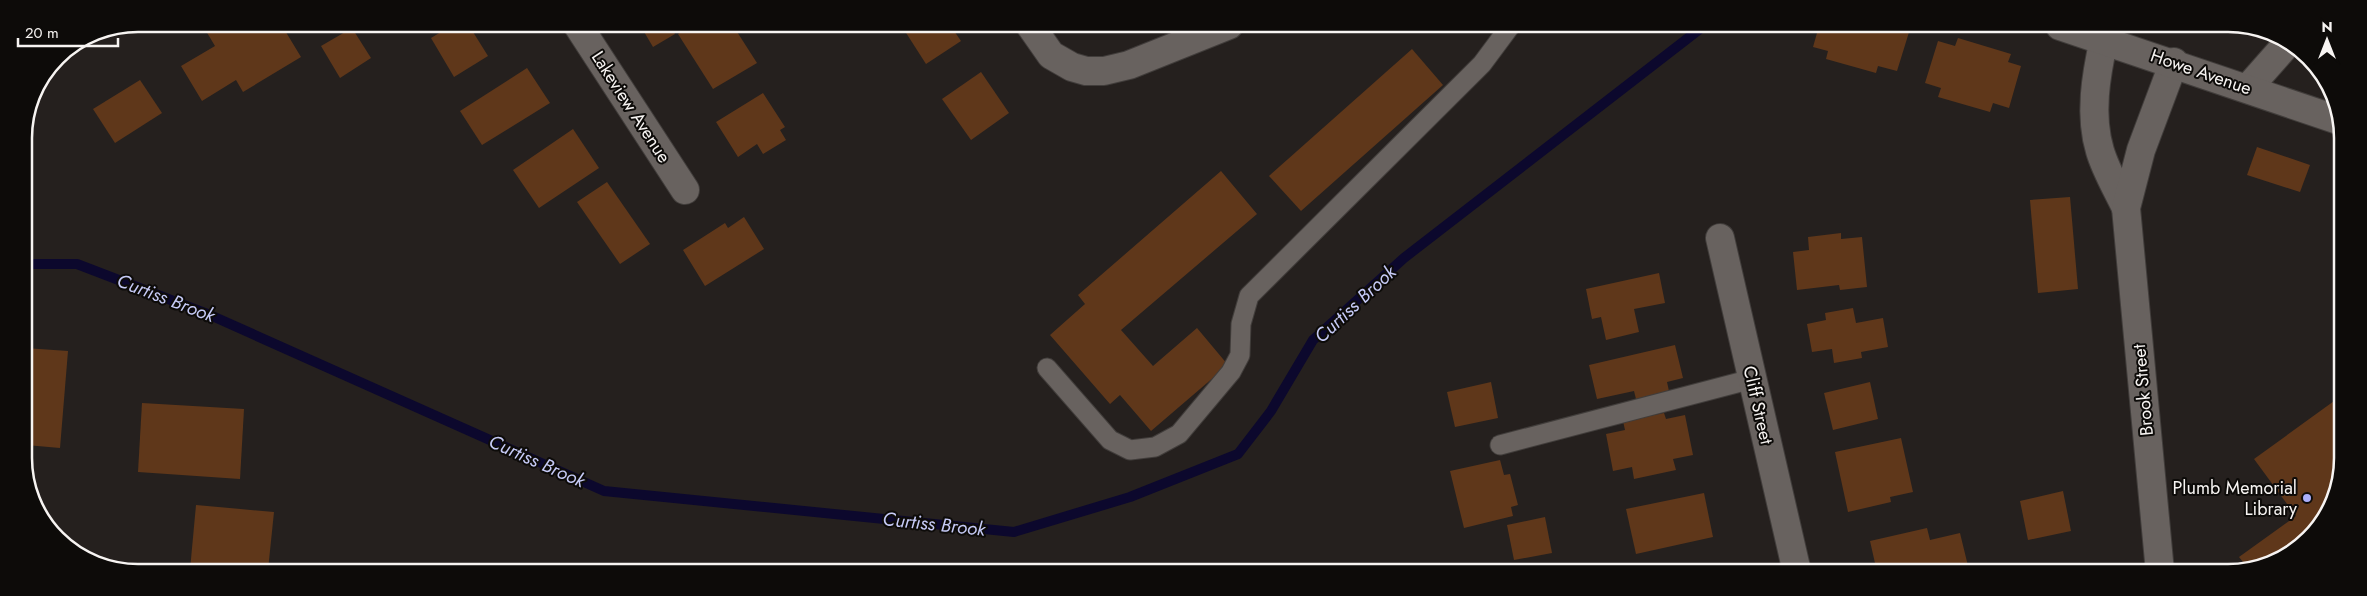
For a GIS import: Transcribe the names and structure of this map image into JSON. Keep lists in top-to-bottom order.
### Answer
{
  "streets": {
    "street": [
      "Howe Avenue",
      "Lakeview Avenue",
      "Brook Street",
      "Cliff Street"
    ]
  },
  "crossings": [
    ["Howe Avenue", "Brook Street"]
  ],
  "water": ["Curtiss Brook"],
  "places": ["Plumb Memorial Library"],
  "scale_bar": "20 m",
  "north": "top"
}
